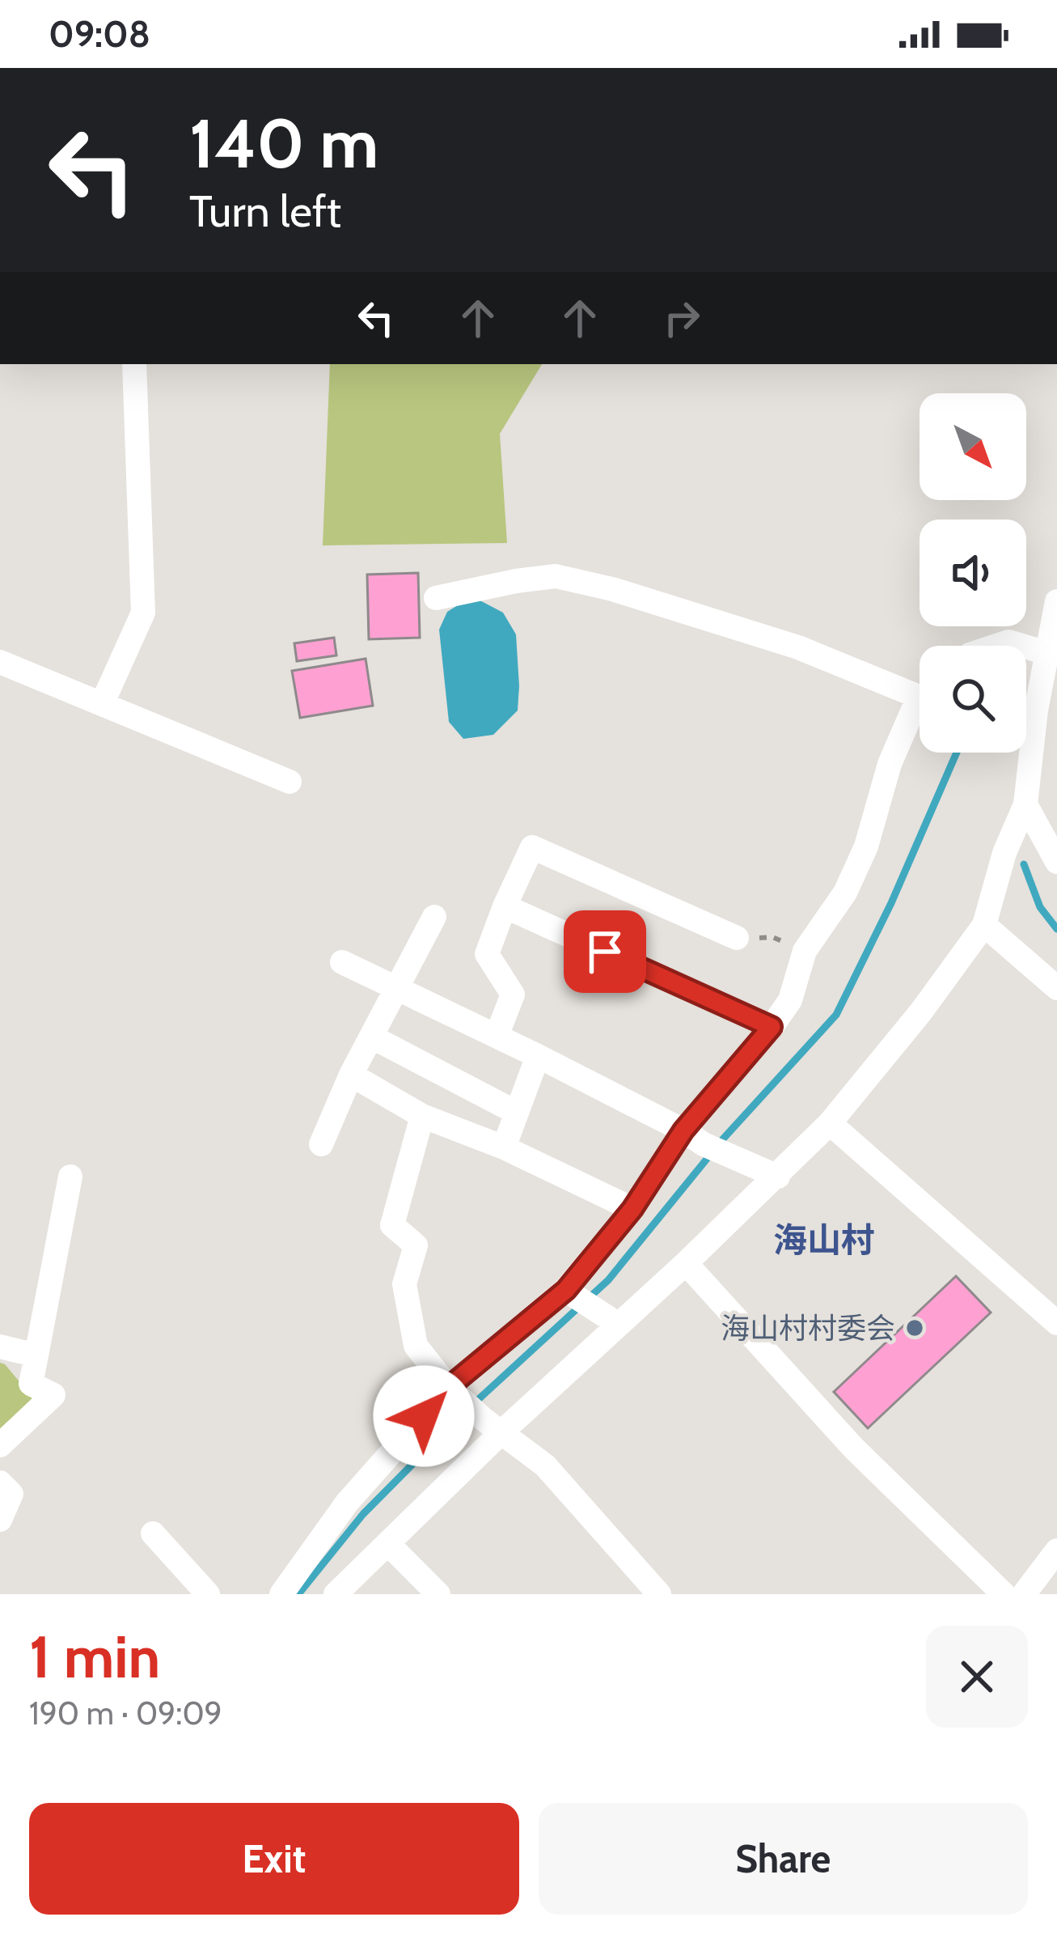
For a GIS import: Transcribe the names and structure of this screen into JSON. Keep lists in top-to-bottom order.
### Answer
{
  "districts": ["海山村"],
  "places": ["海山村村委会"],
  "north": "bottom right",
  "page": {
    "status": "09:08",
    "turn": ["140 m", "Turn left"],
    "heading": ["1 min", "190 m · 09:09"],
    "buttons": ["Exit", "Share"]
  }
}
